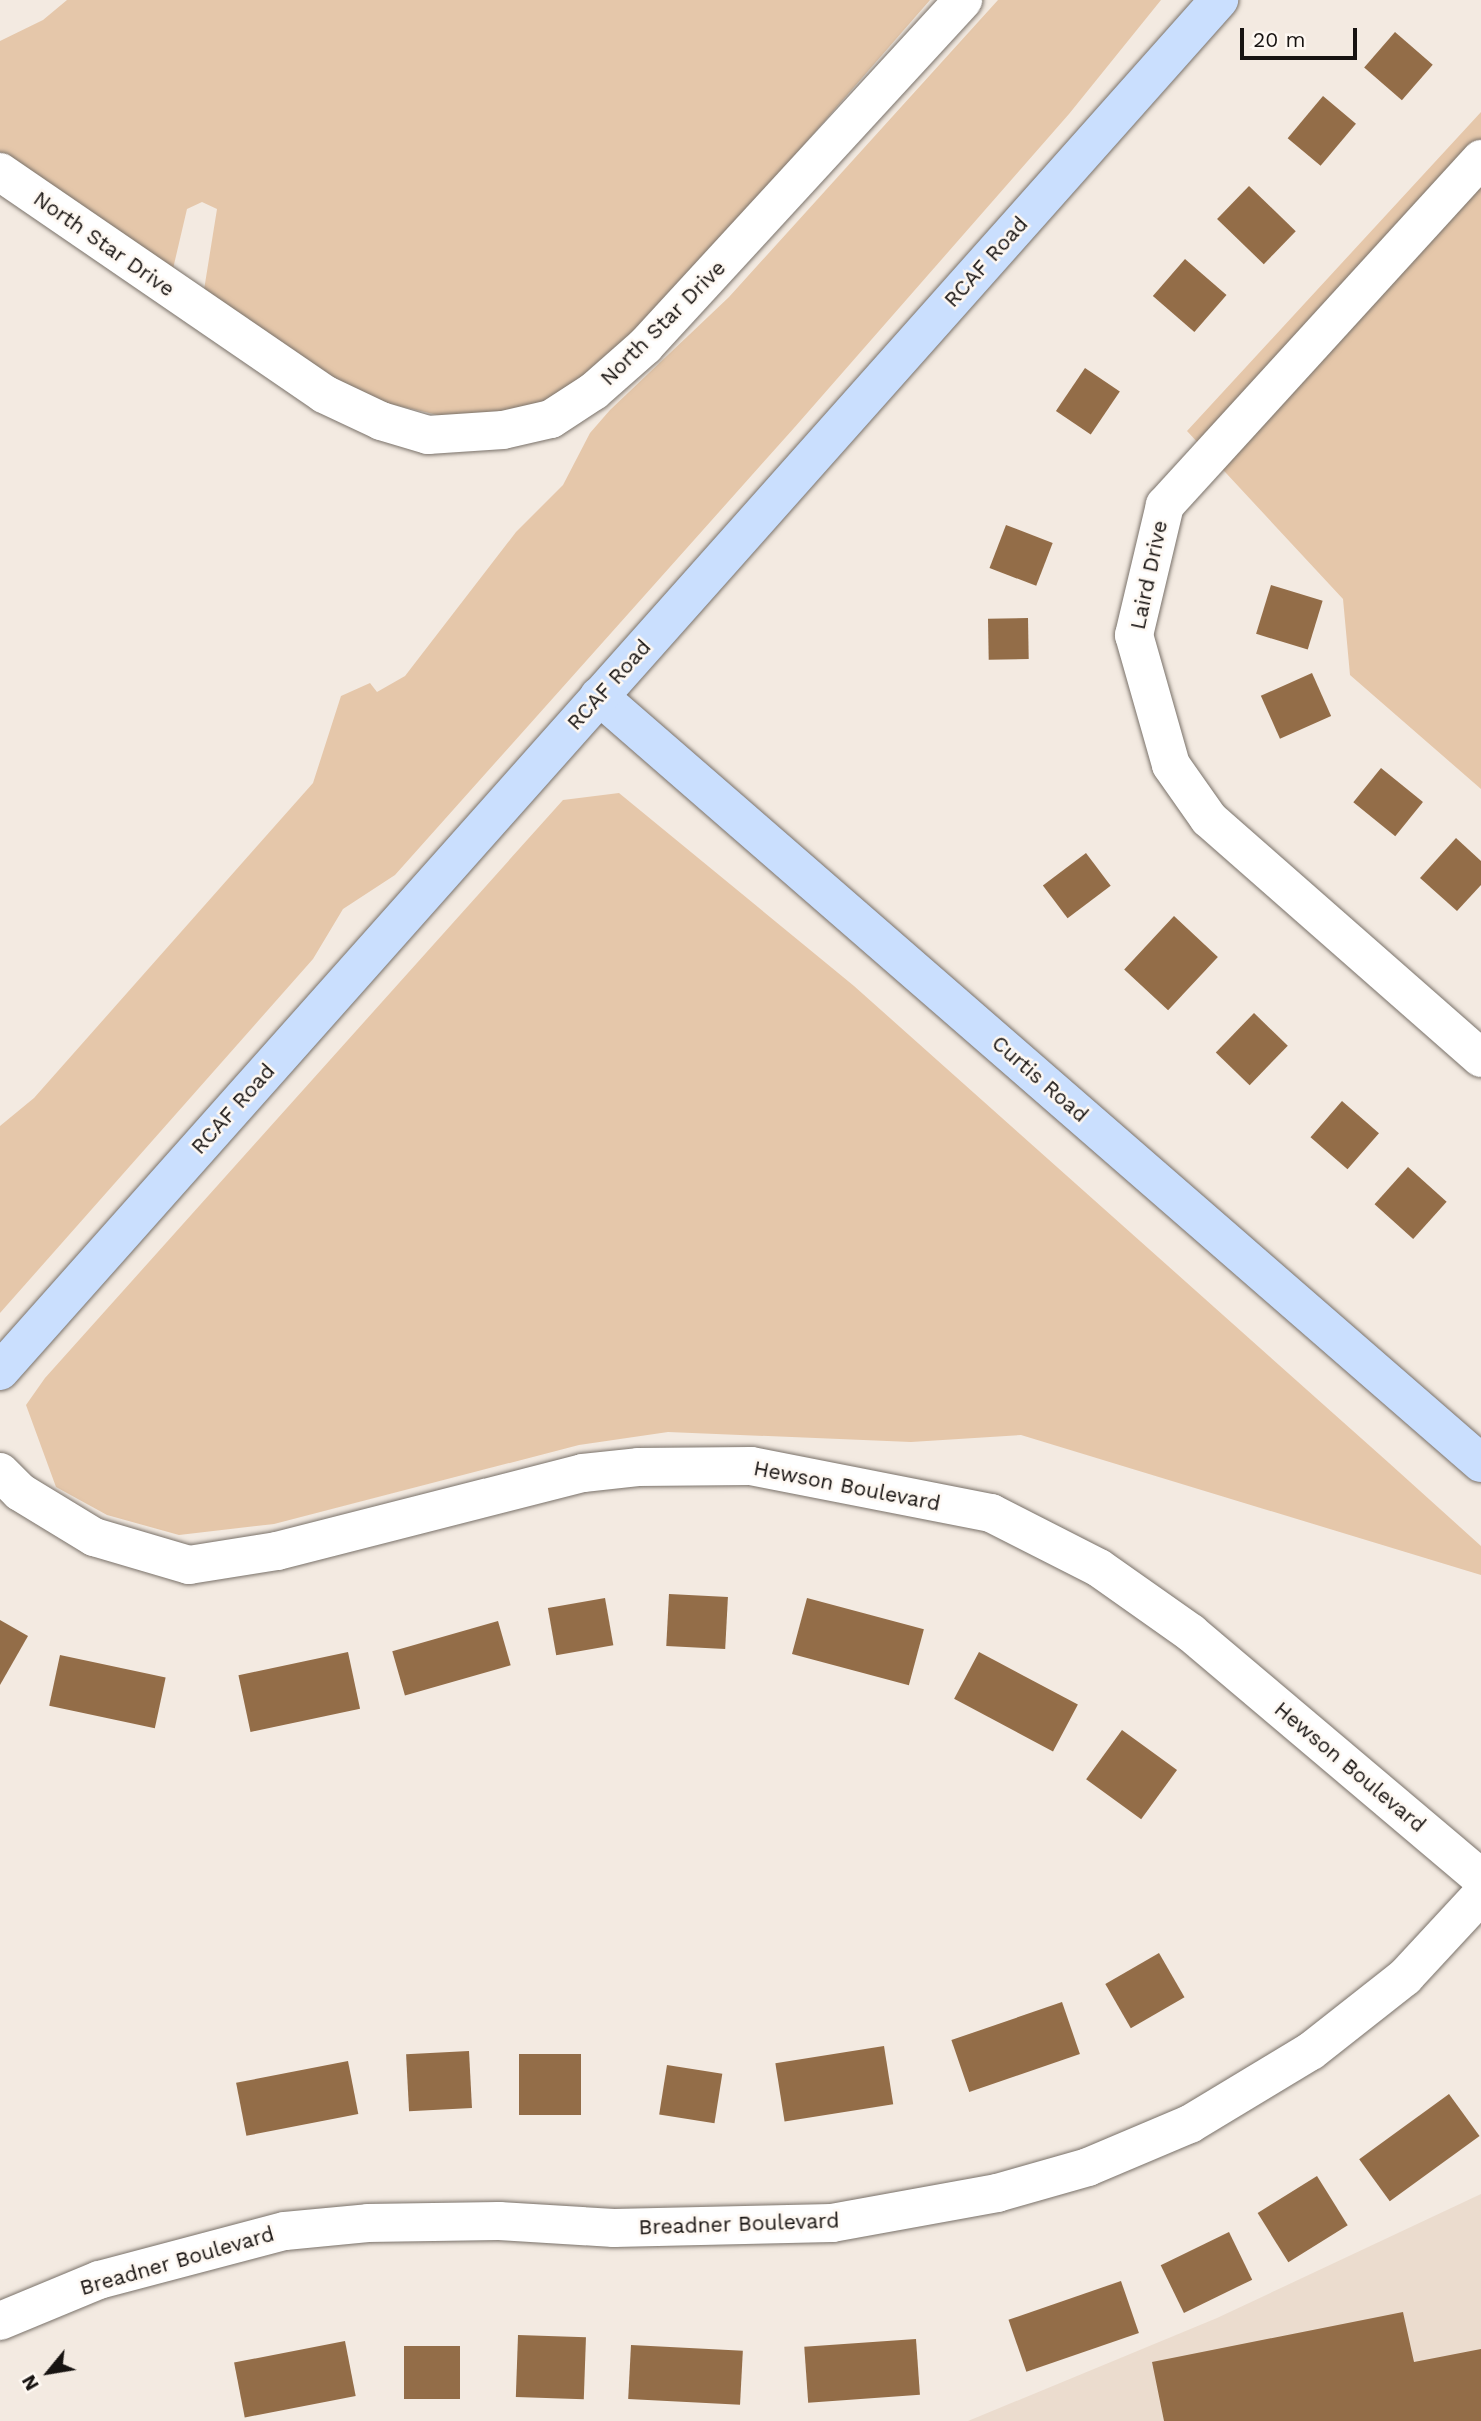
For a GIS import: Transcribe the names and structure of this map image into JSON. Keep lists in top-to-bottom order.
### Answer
{
  "streets": {
    "main road": ["RCAF Road", "Curtis Road"],
    "street": [
      "North Star Drive",
      "Laird Drive",
      "Hewson Boulevard",
      "Breadner Boulevard"
    ]
  },
  "crossings": [
    ["RCAF Road", "Curtis Road"]
  ],
  "scale_bar": "20 m",
  "north": "bottom left"
}
